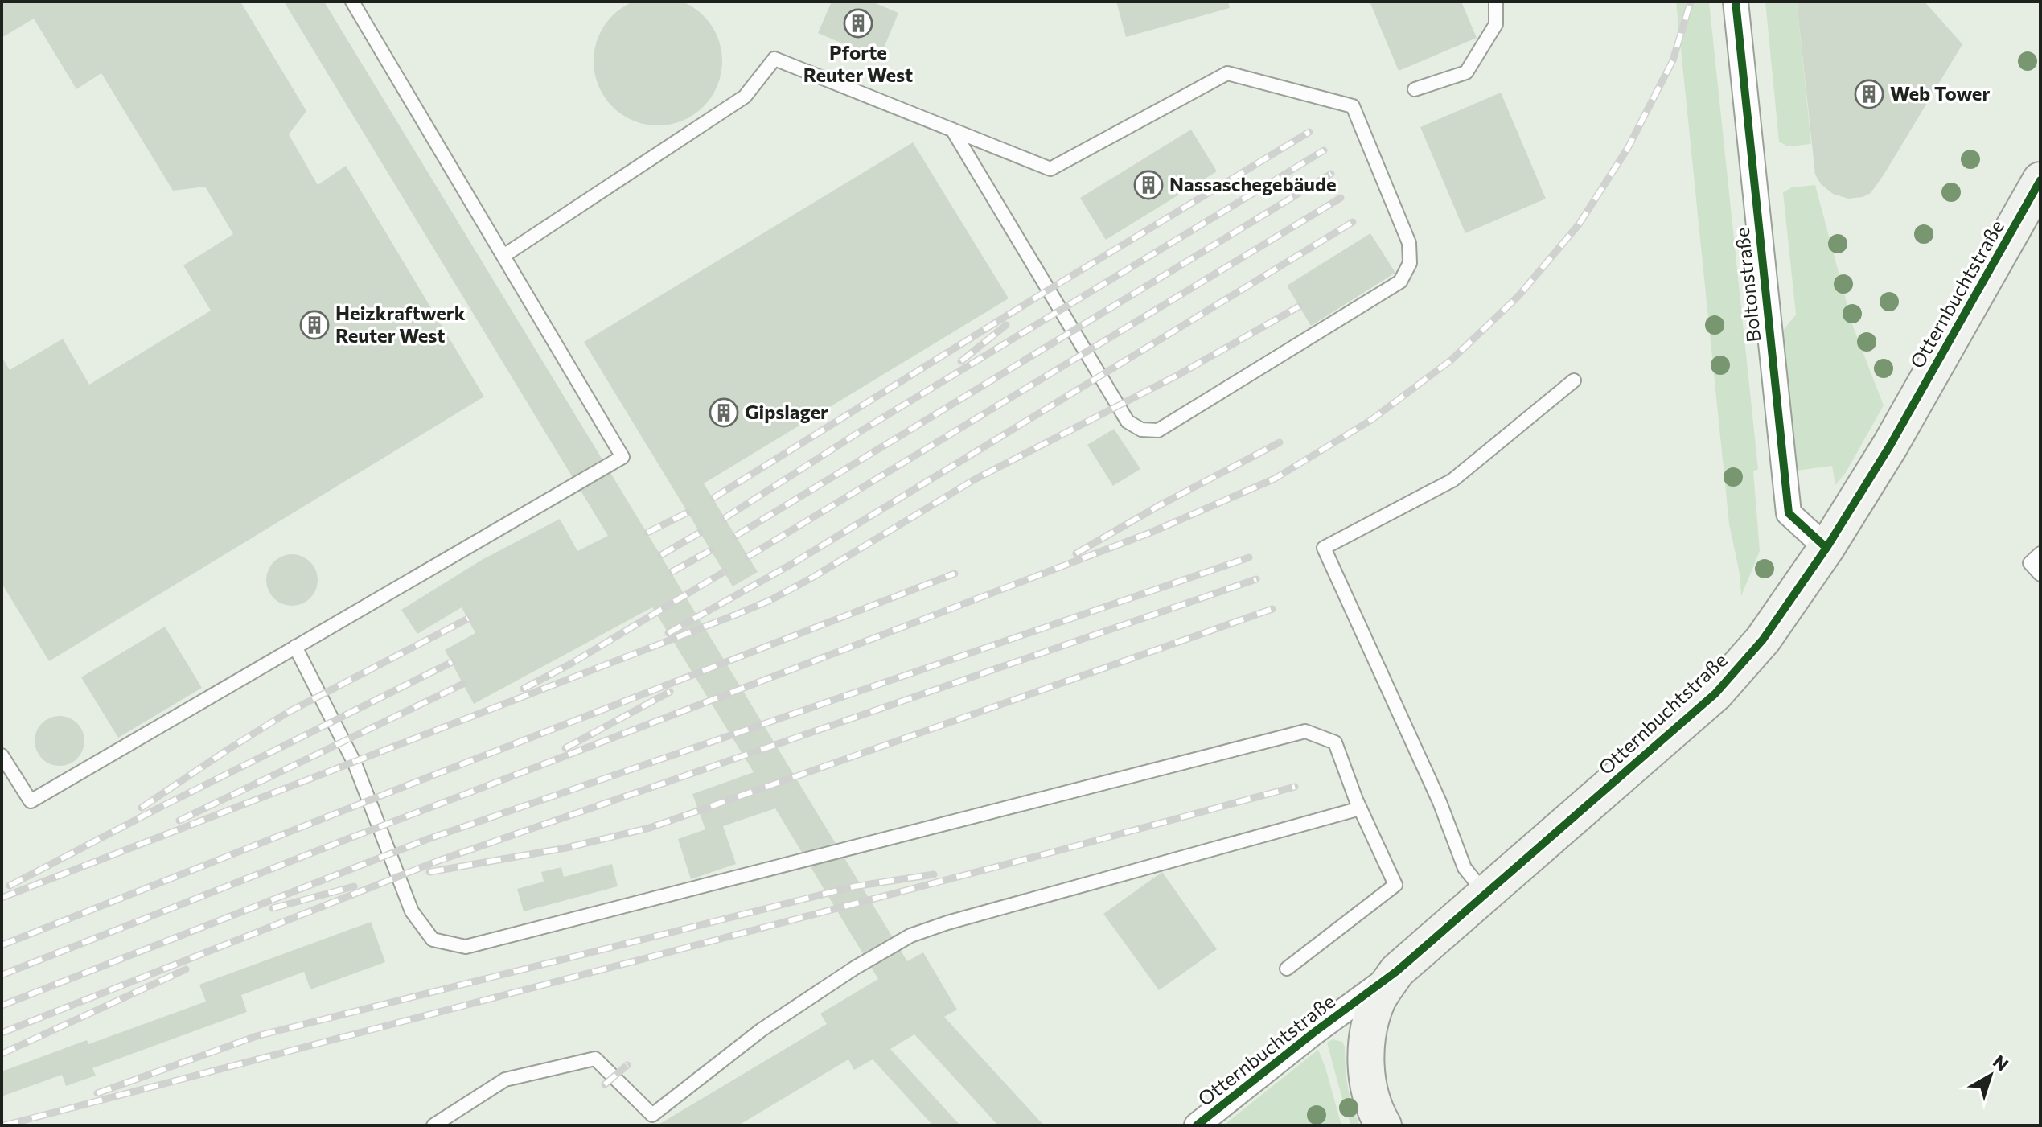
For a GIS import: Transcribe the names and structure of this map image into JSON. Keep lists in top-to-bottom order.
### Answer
{
  "streets": {
    "street": ["Boltonstraße", "Otternbuchtstraße"]
  },
  "crossings": [
    ["Boltonstraße", "Otternbuchtstraße"]
  ],
  "places": {
    "building": [
      "Pforte Reuter West",
      "Web Tower",
      "Nassaschegebäude",
      "Heizkraftwerk Reuter West",
      "Gipslager"
    ]
  },
  "north": "top right"
}
